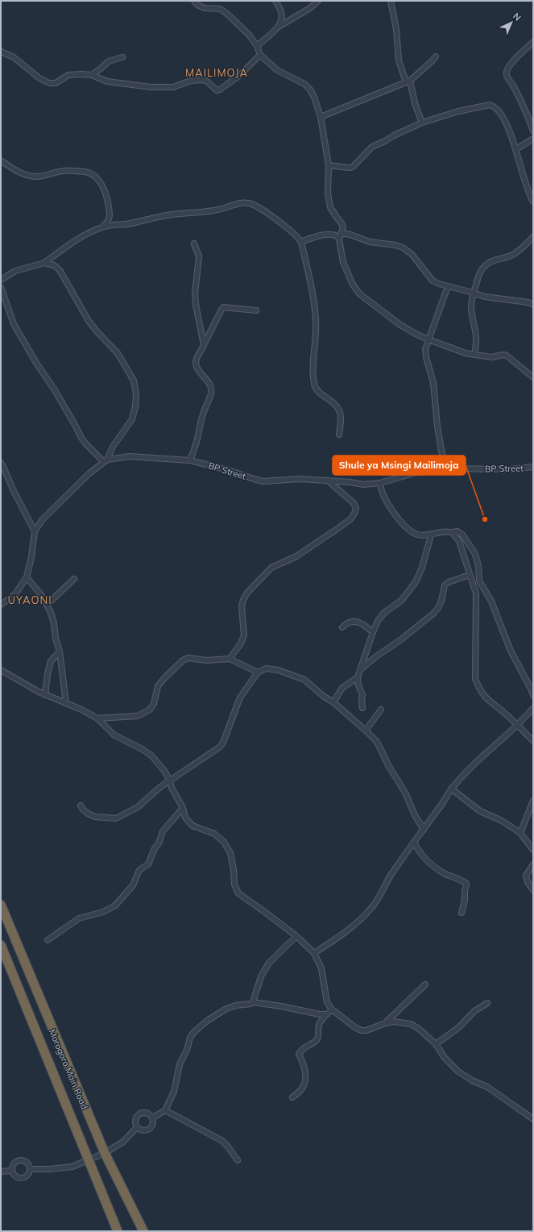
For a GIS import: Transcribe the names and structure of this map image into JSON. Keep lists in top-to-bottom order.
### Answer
{
  "streets": {
    "highway": ["Morogoro Main Road"],
    "street": ["BP Street"]
  },
  "districts": ["MAILIMOJA", "UYAONI"],
  "places": ["Shule ya Msingi Mailimoja"],
  "north": "top right"
}
